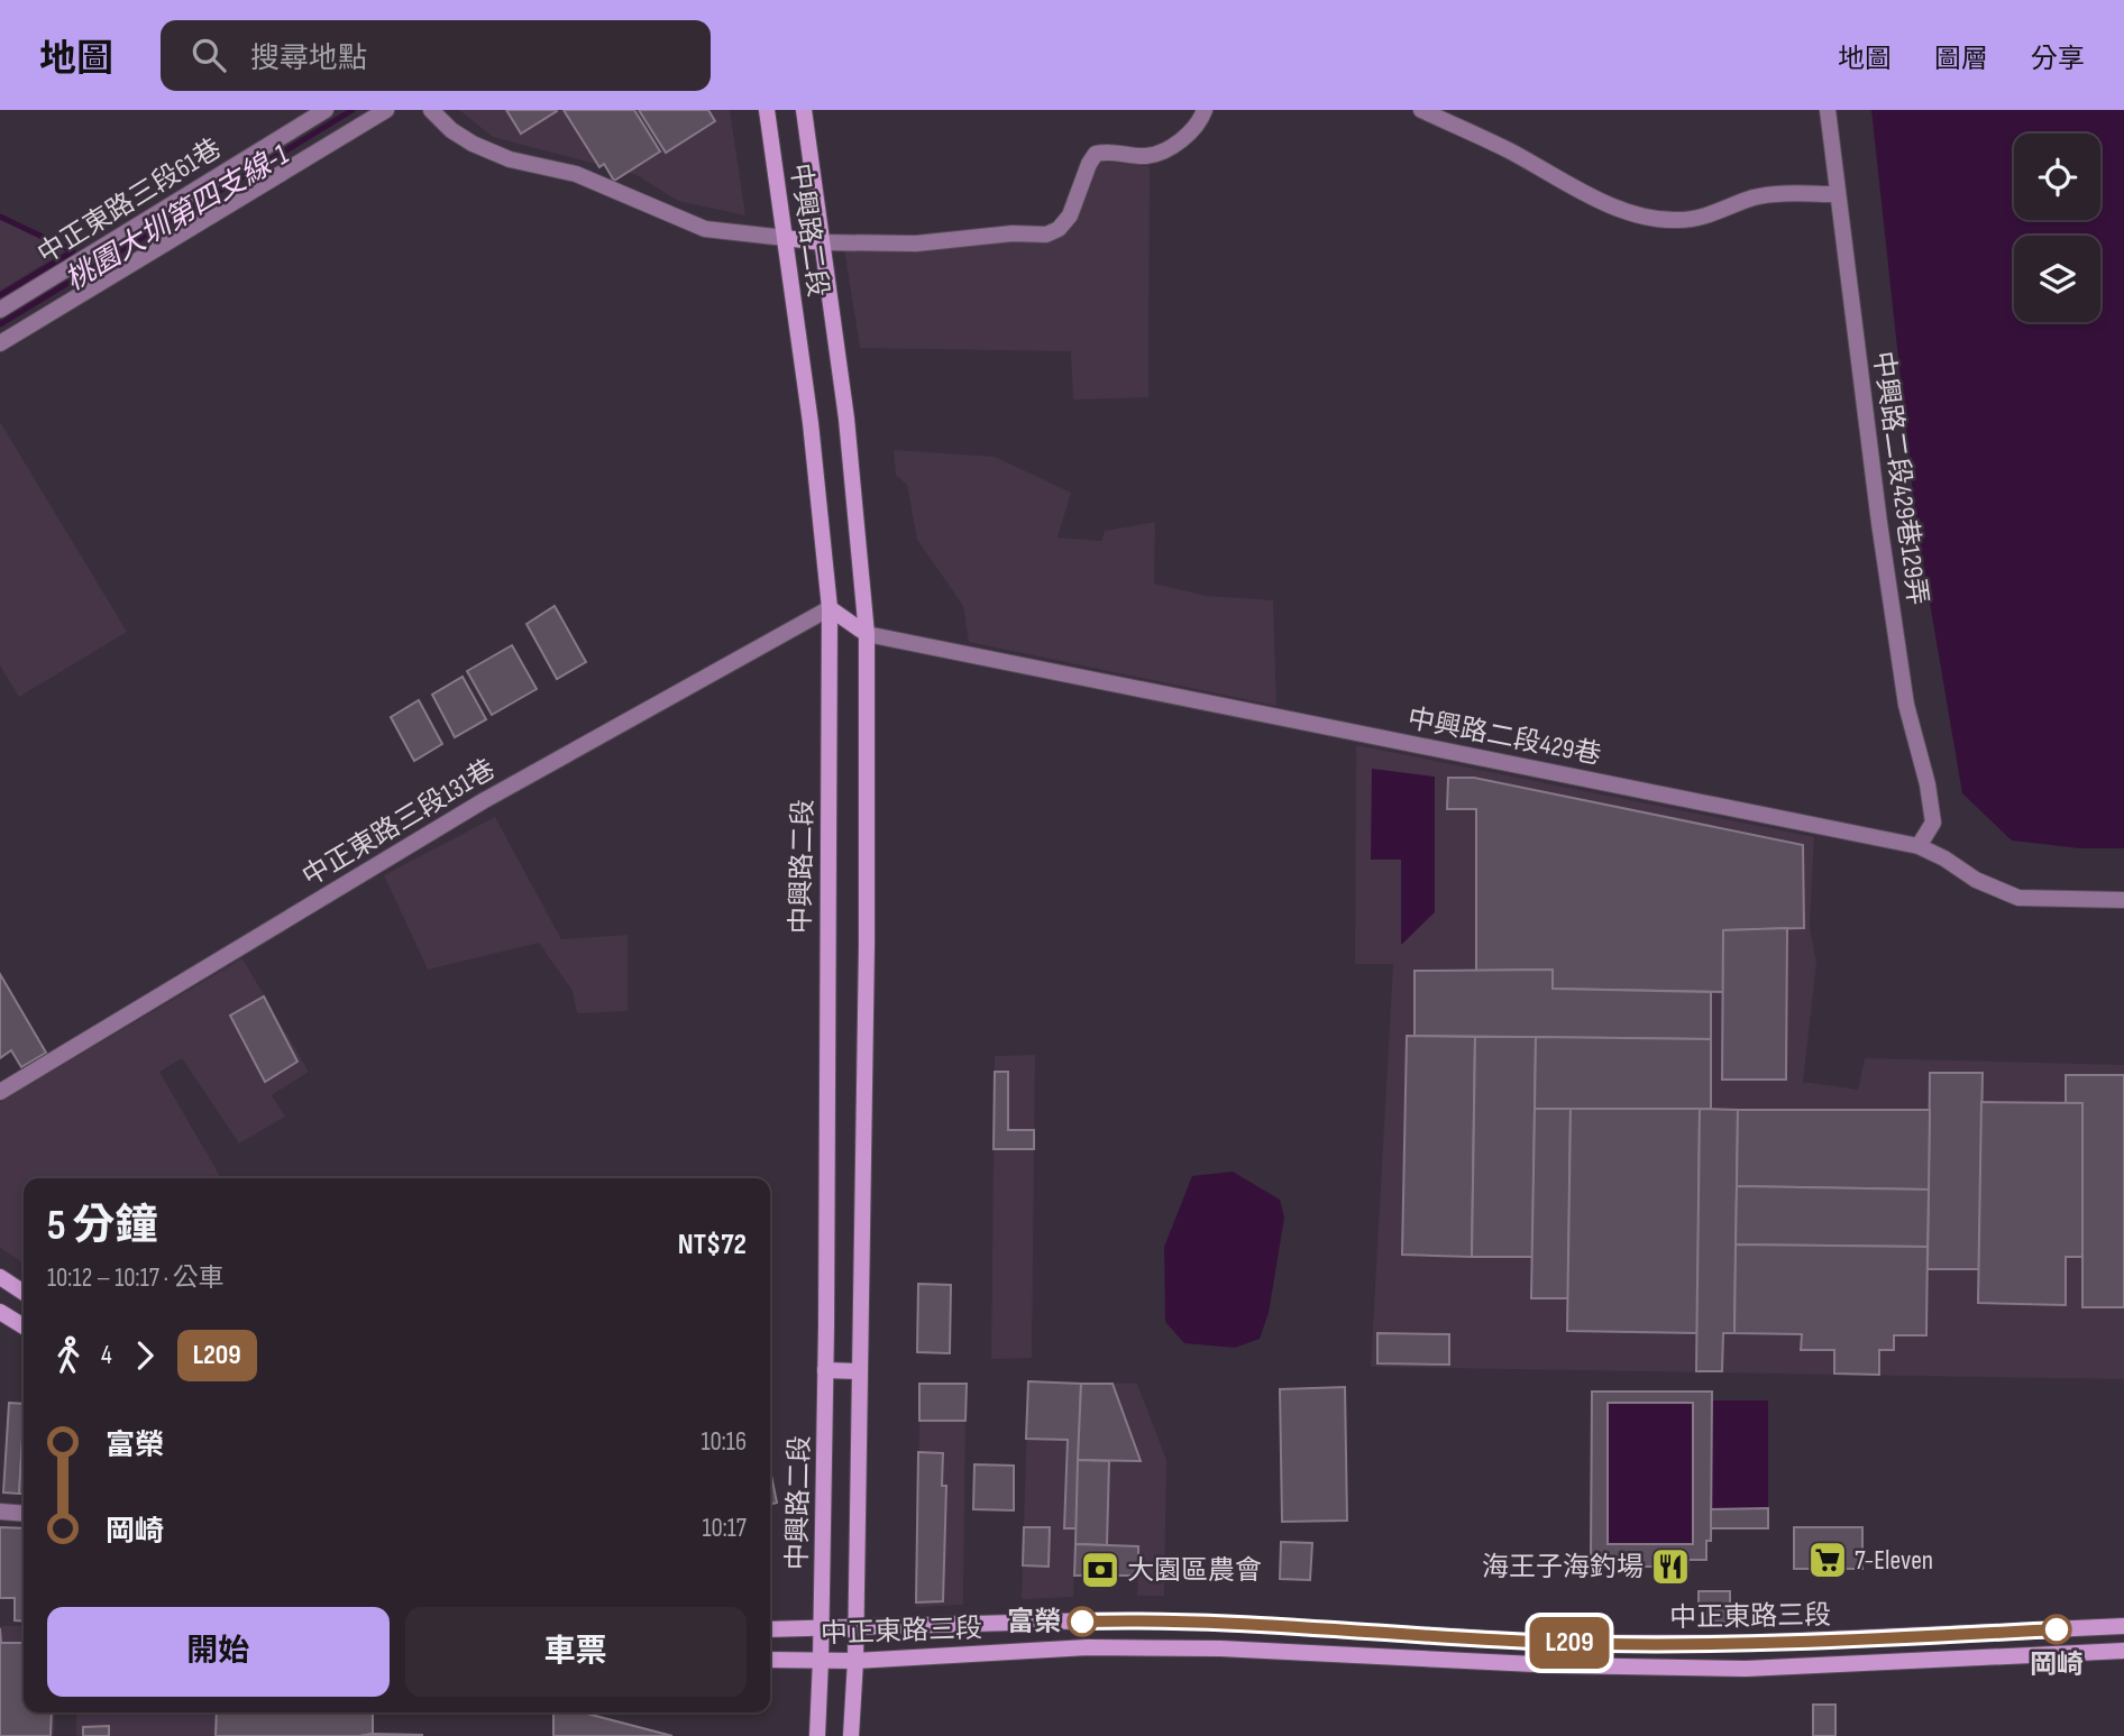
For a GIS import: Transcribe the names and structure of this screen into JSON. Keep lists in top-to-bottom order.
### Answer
{
  "streets": {
    "street": [
      "中正東路三段61巷",
      "中興路二段",
      "中興路二段429巷129弄",
      "中興路二段429巷",
      "中正東路三段131巷",
      "中正東路三段"
    ]
  },
  "crossings": [
    ["中興路二段", "中興路二段429巷"],
    ["中興路二段", "中正東路三段131巷"],
    ["中興路二段", "中正東路三段"],
    ["中興路二段429巷129弄", "中興路二段429巷"]
  ],
  "water": ["桃園大圳第四支線-1"],
  "places": {
    "supermarket": ["7-Eleven"],
    "restaurant": ["海王子海釣場"],
    "bank": ["大園區農會"],
    "other": ["富榮", "岡崎"]
  },
  "lines": ["bus line L209"],
  "page": {
    "header": "地圖",
    "search": "搜尋地點",
    "nav": ["地圖", "圖層", "分享"],
    "on_map": "L209",
    "heading": ["5 分鐘", "10:12 – 10:17 · 公車", "NT$72"],
    "legs": ["4", "L209"],
    "list": [
      {
        "name": "富榮",
        "value": "10:16"
      },
      {
        "name": "岡崎",
        "value": "10:17"
      }
    ],
    "buttons": ["開始", "車票"]
  }
}
